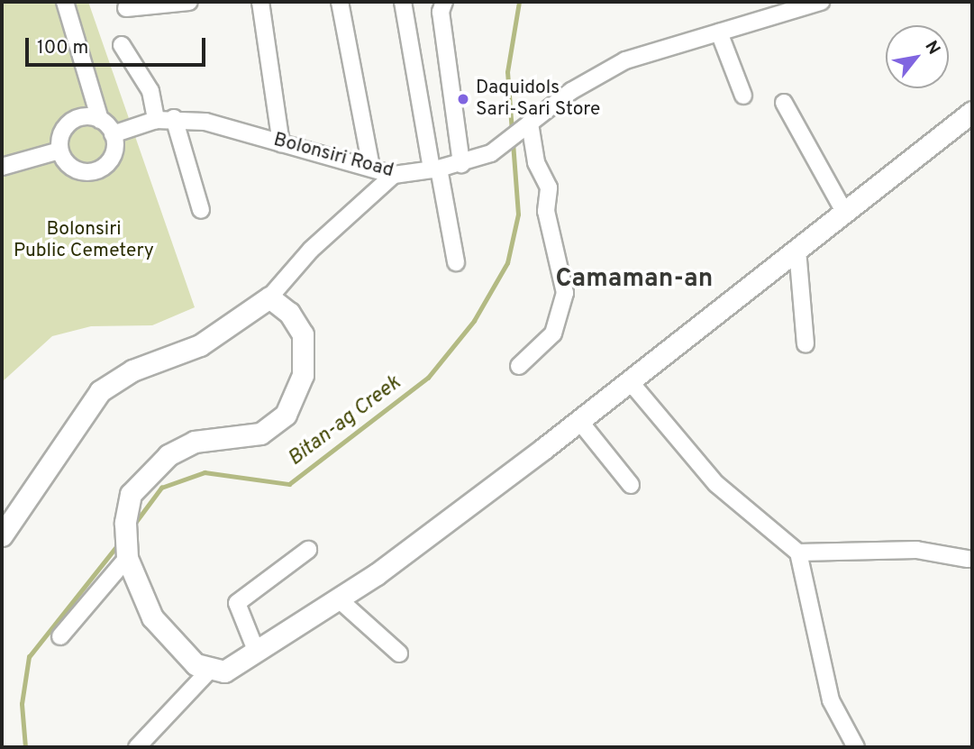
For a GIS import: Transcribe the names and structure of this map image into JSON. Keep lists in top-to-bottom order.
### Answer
{
  "streets": {
    "street": ["Bolonsiri Road"]
  },
  "districts": ["Camaman-an"],
  "water": ["Bitan-ag Creek"],
  "parks": ["Bolonsiri Public Cemetery"],
  "places": ["Daquidols Sari-Sari Store"],
  "scale_bar": "100 m",
  "north": "top right"
}
